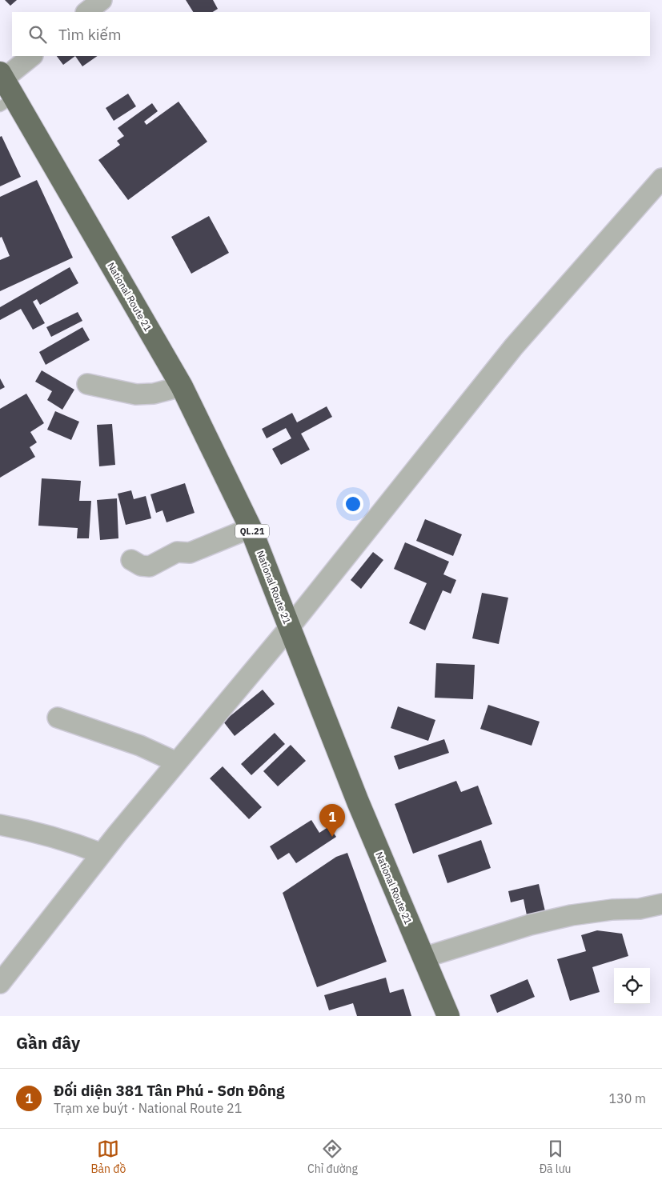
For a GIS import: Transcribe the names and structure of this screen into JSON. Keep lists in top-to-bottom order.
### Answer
{
  "streets": {
    "highway": ["National Route 21", "QL.21"]
  },
  "page": {
    "search": "Tìm kiếm",
    "pins": "1",
    "heading": "Gần đây",
    "list": [
      {
        "mark": "1",
        "name": "Đối diện 381 Tân Phú - Sơn Đông",
        "note": "Trạm xe buýt · National Route 21",
        "value": "130 m"
      }
    ],
    "nav": ["Bản đồ", "Chỉ đường", "Đã lưu"]
  }
}
